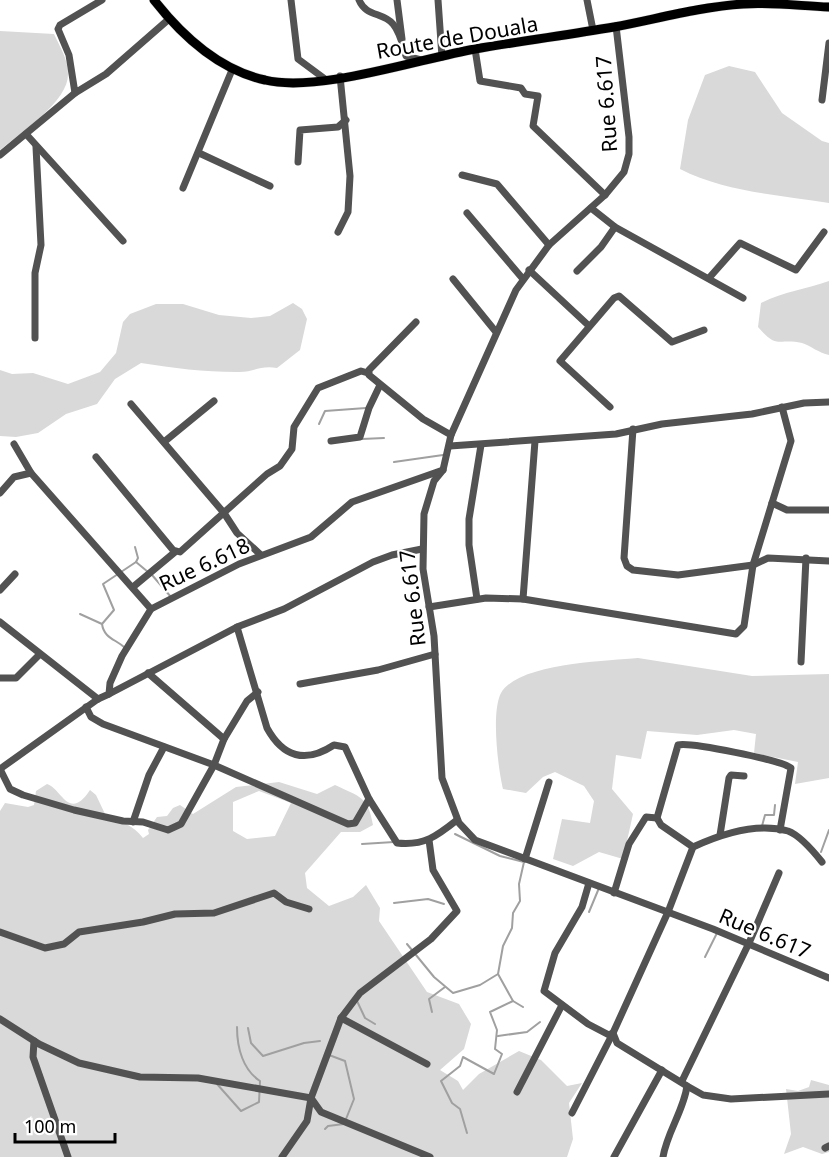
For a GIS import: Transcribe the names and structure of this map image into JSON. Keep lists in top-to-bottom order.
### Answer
{
  "streets": {
    "highway": ["Route de Douala"],
    "street": ["Rue 6.617", "Rue 6.618"]
  },
  "crossings": [
    ["Route de Douala", "Rue 6.617"],
    ["Rue 6.617", "Rue 6.618"]
  ],
  "scale_bar": "100 m"
}
